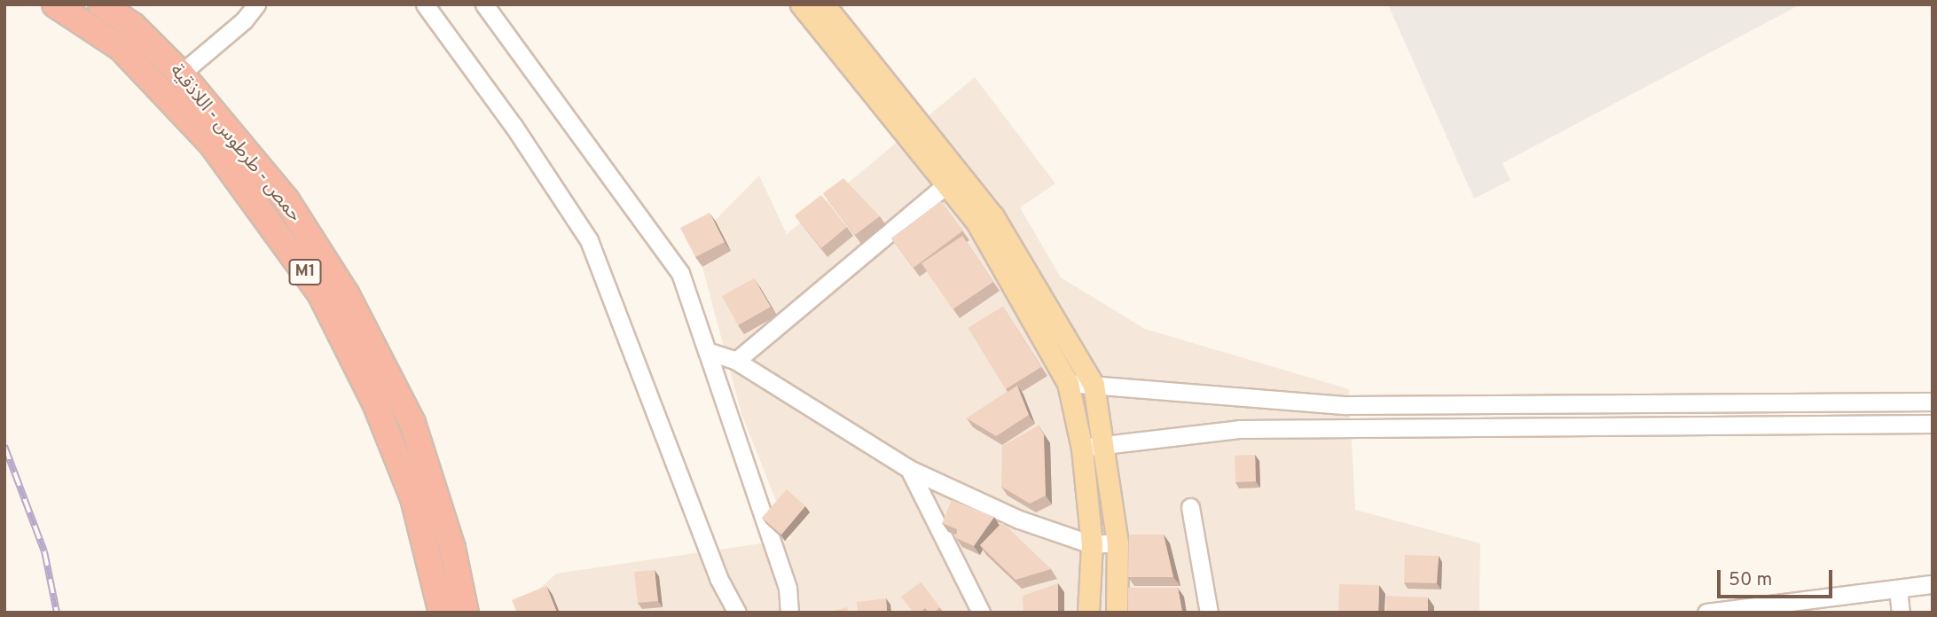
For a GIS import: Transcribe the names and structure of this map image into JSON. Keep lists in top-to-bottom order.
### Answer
{
  "streets": {
    "highway": ["حمص - طرطوس - اللاذقية", "M1"]
  },
  "scale_bar": "50 m"
}
